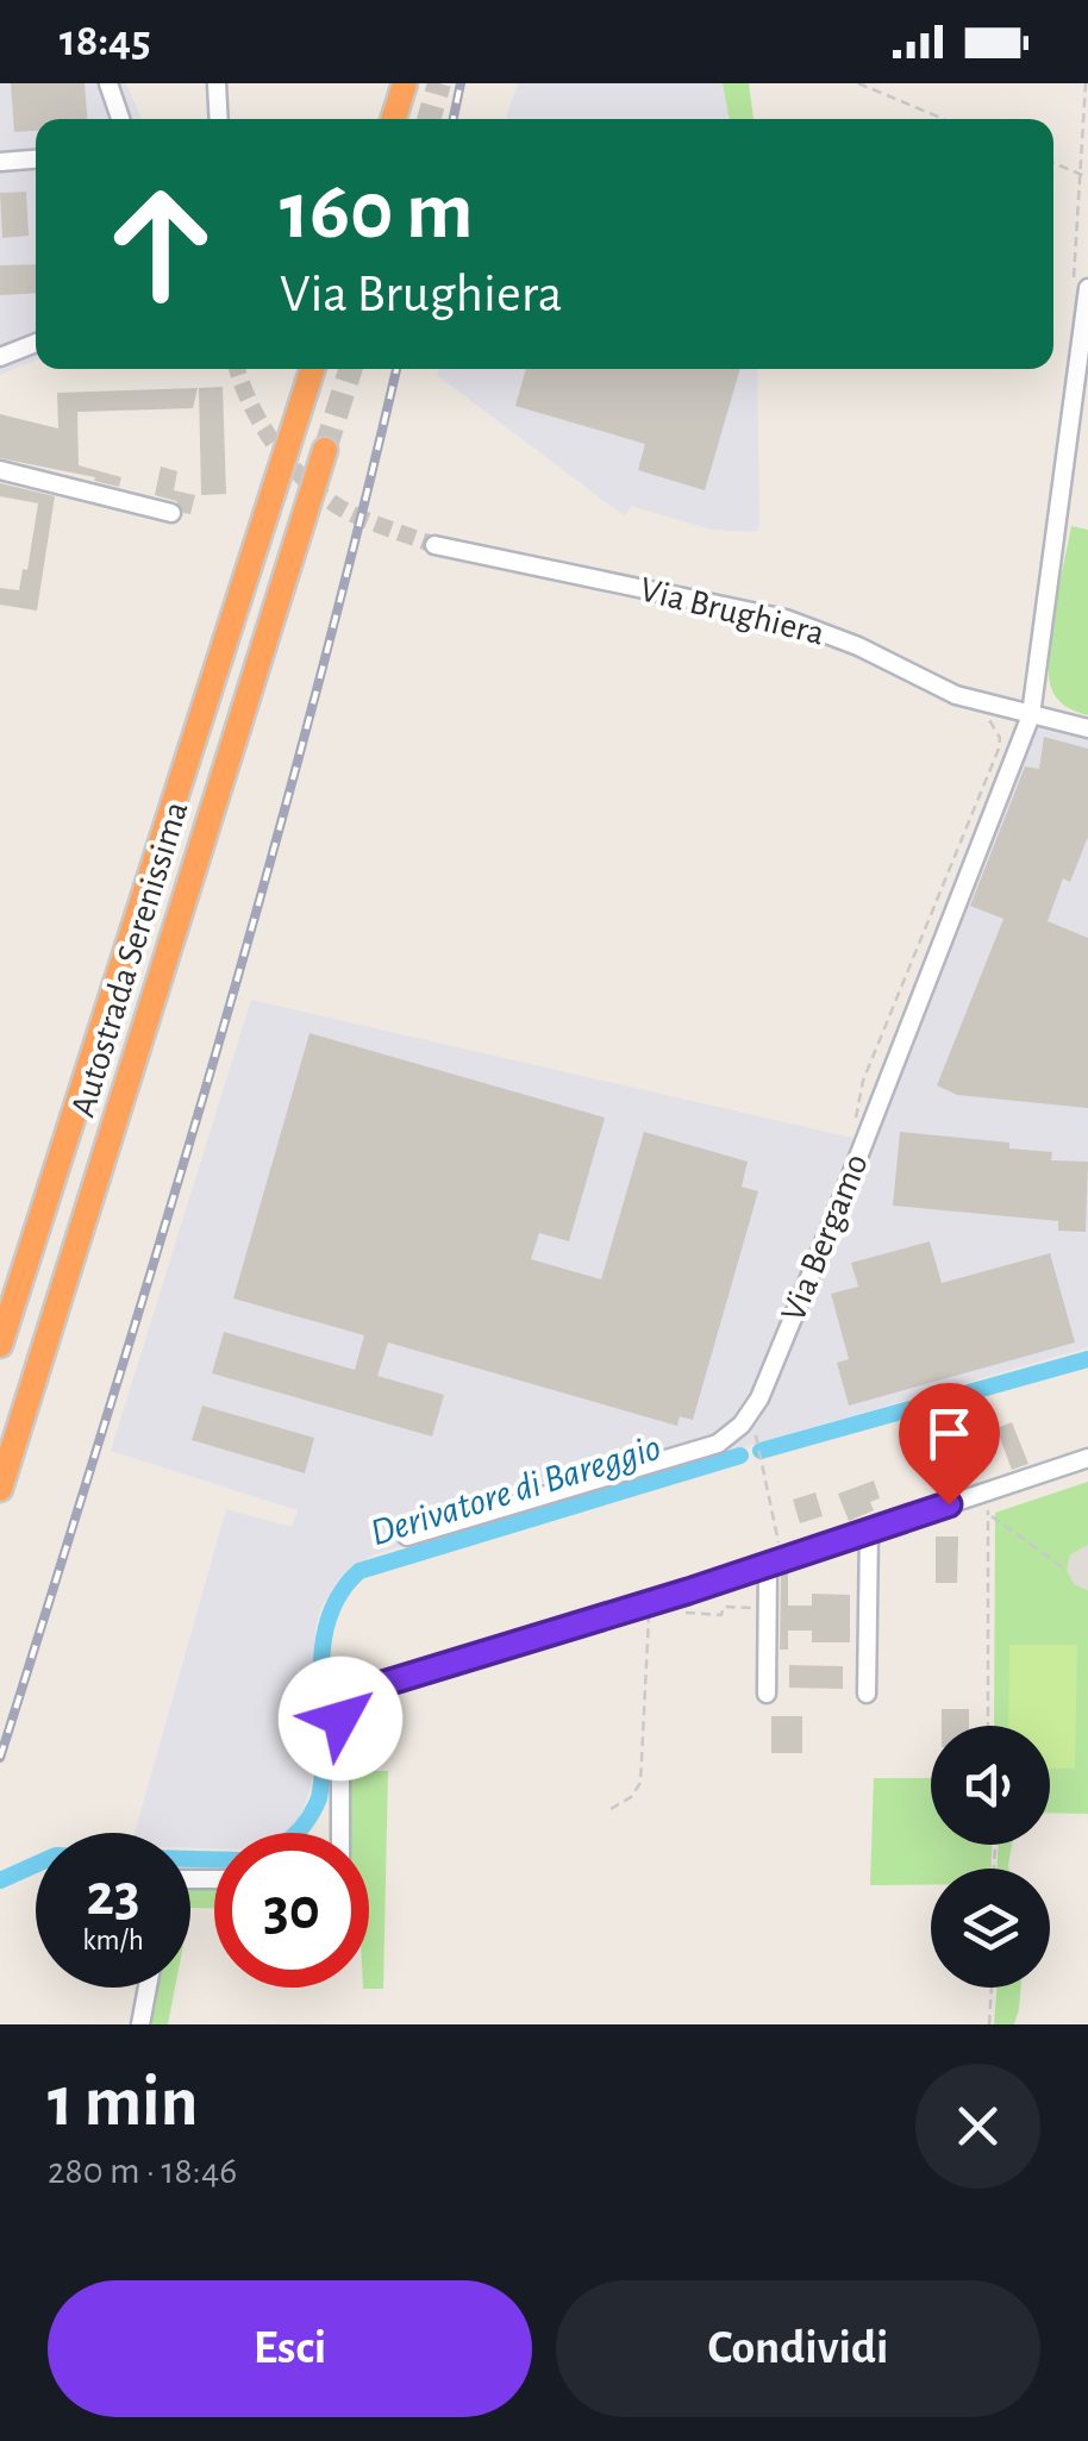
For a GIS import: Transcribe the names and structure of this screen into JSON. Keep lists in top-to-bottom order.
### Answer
{
  "streets": {
    "highway": ["Autostrada Serenissima"],
    "street": ["Via Brughiera", "Via Bergamo"]
  },
  "crossings": [
    ["Via Brughiera", "Via Bergamo"]
  ],
  "water": ["Derivatore di Bareggio"],
  "page": {
    "status": "18:45",
    "turn": ["160 m", "Via Brughiera"],
    "speed": "23 km/h",
    "limit": "30",
    "heading": ["1 min", "280 m · 18:46"],
    "buttons": ["Esci", "Condividi"]
  }
}
